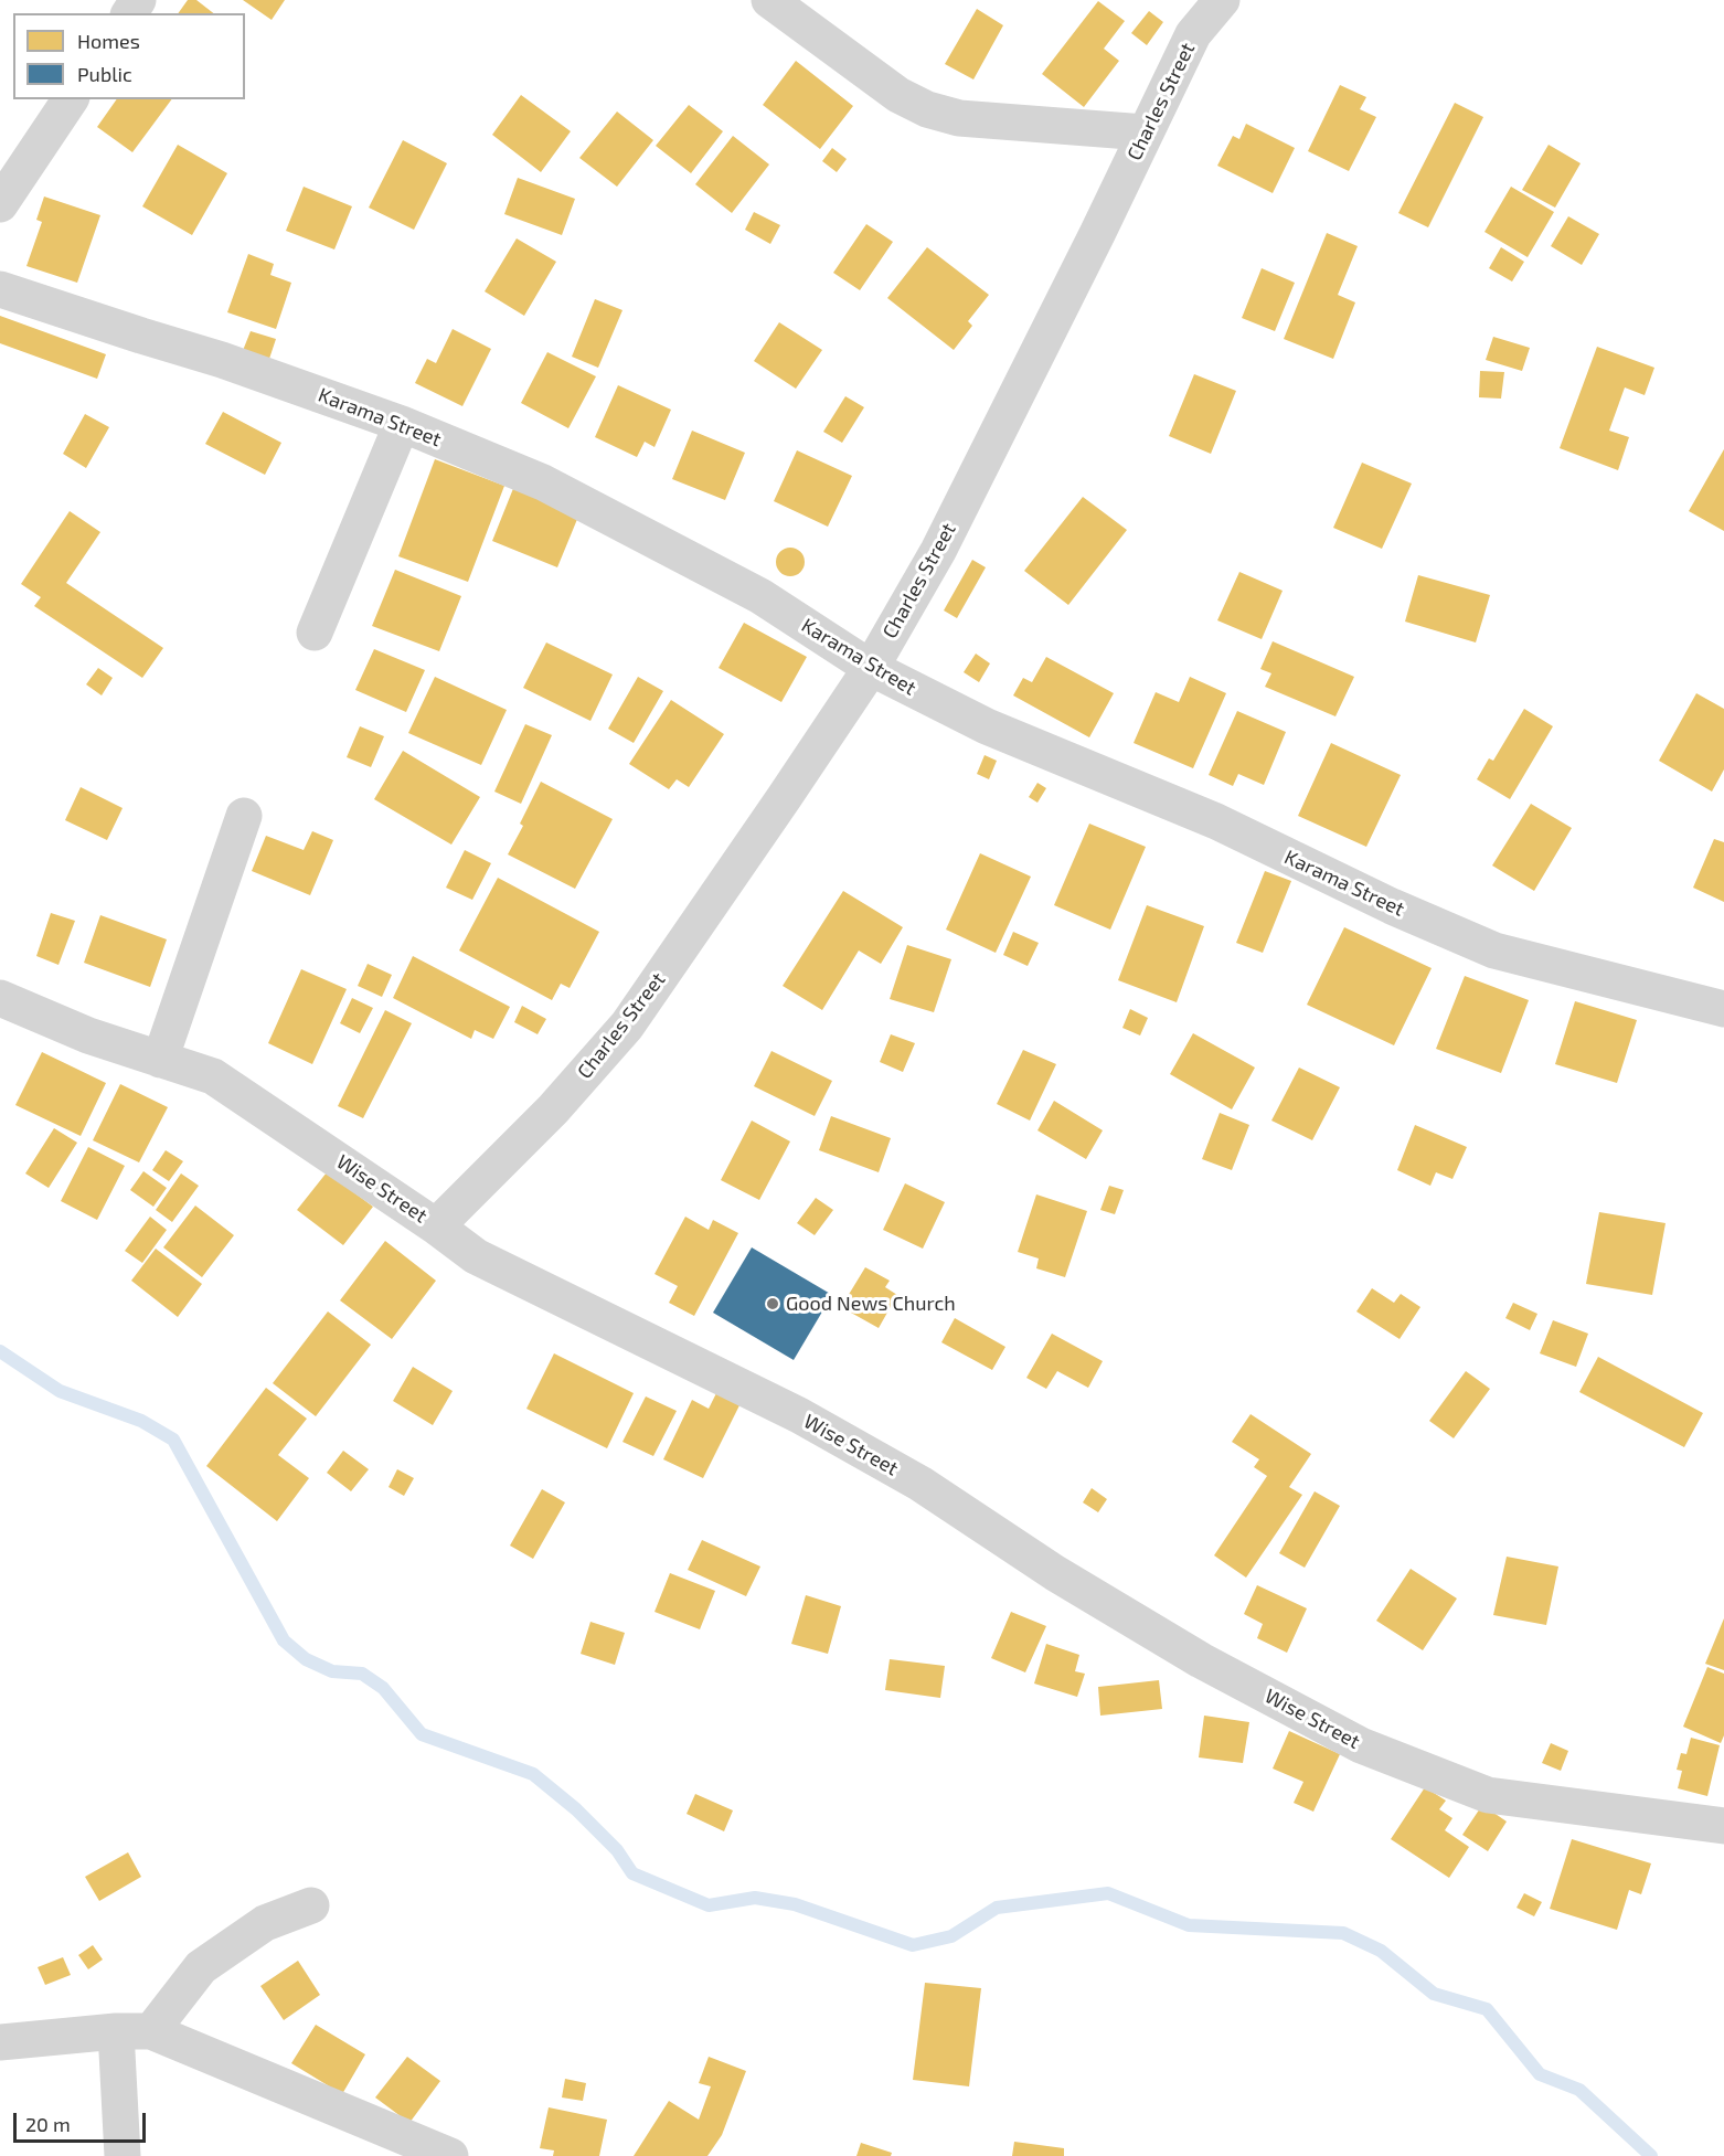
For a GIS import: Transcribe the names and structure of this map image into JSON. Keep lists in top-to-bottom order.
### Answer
{
  "streets": {
    "street": ["Charles Street", "Karama Street", "Wise Street"]
  },
  "crossings": [
    ["Charles Street", "Karama Street"],
    ["Charles Street", "Wise Street"]
  ],
  "places": ["Good News Church"],
  "legend": ["Homes", "Public"],
  "scale_bar": "20 m"
}
